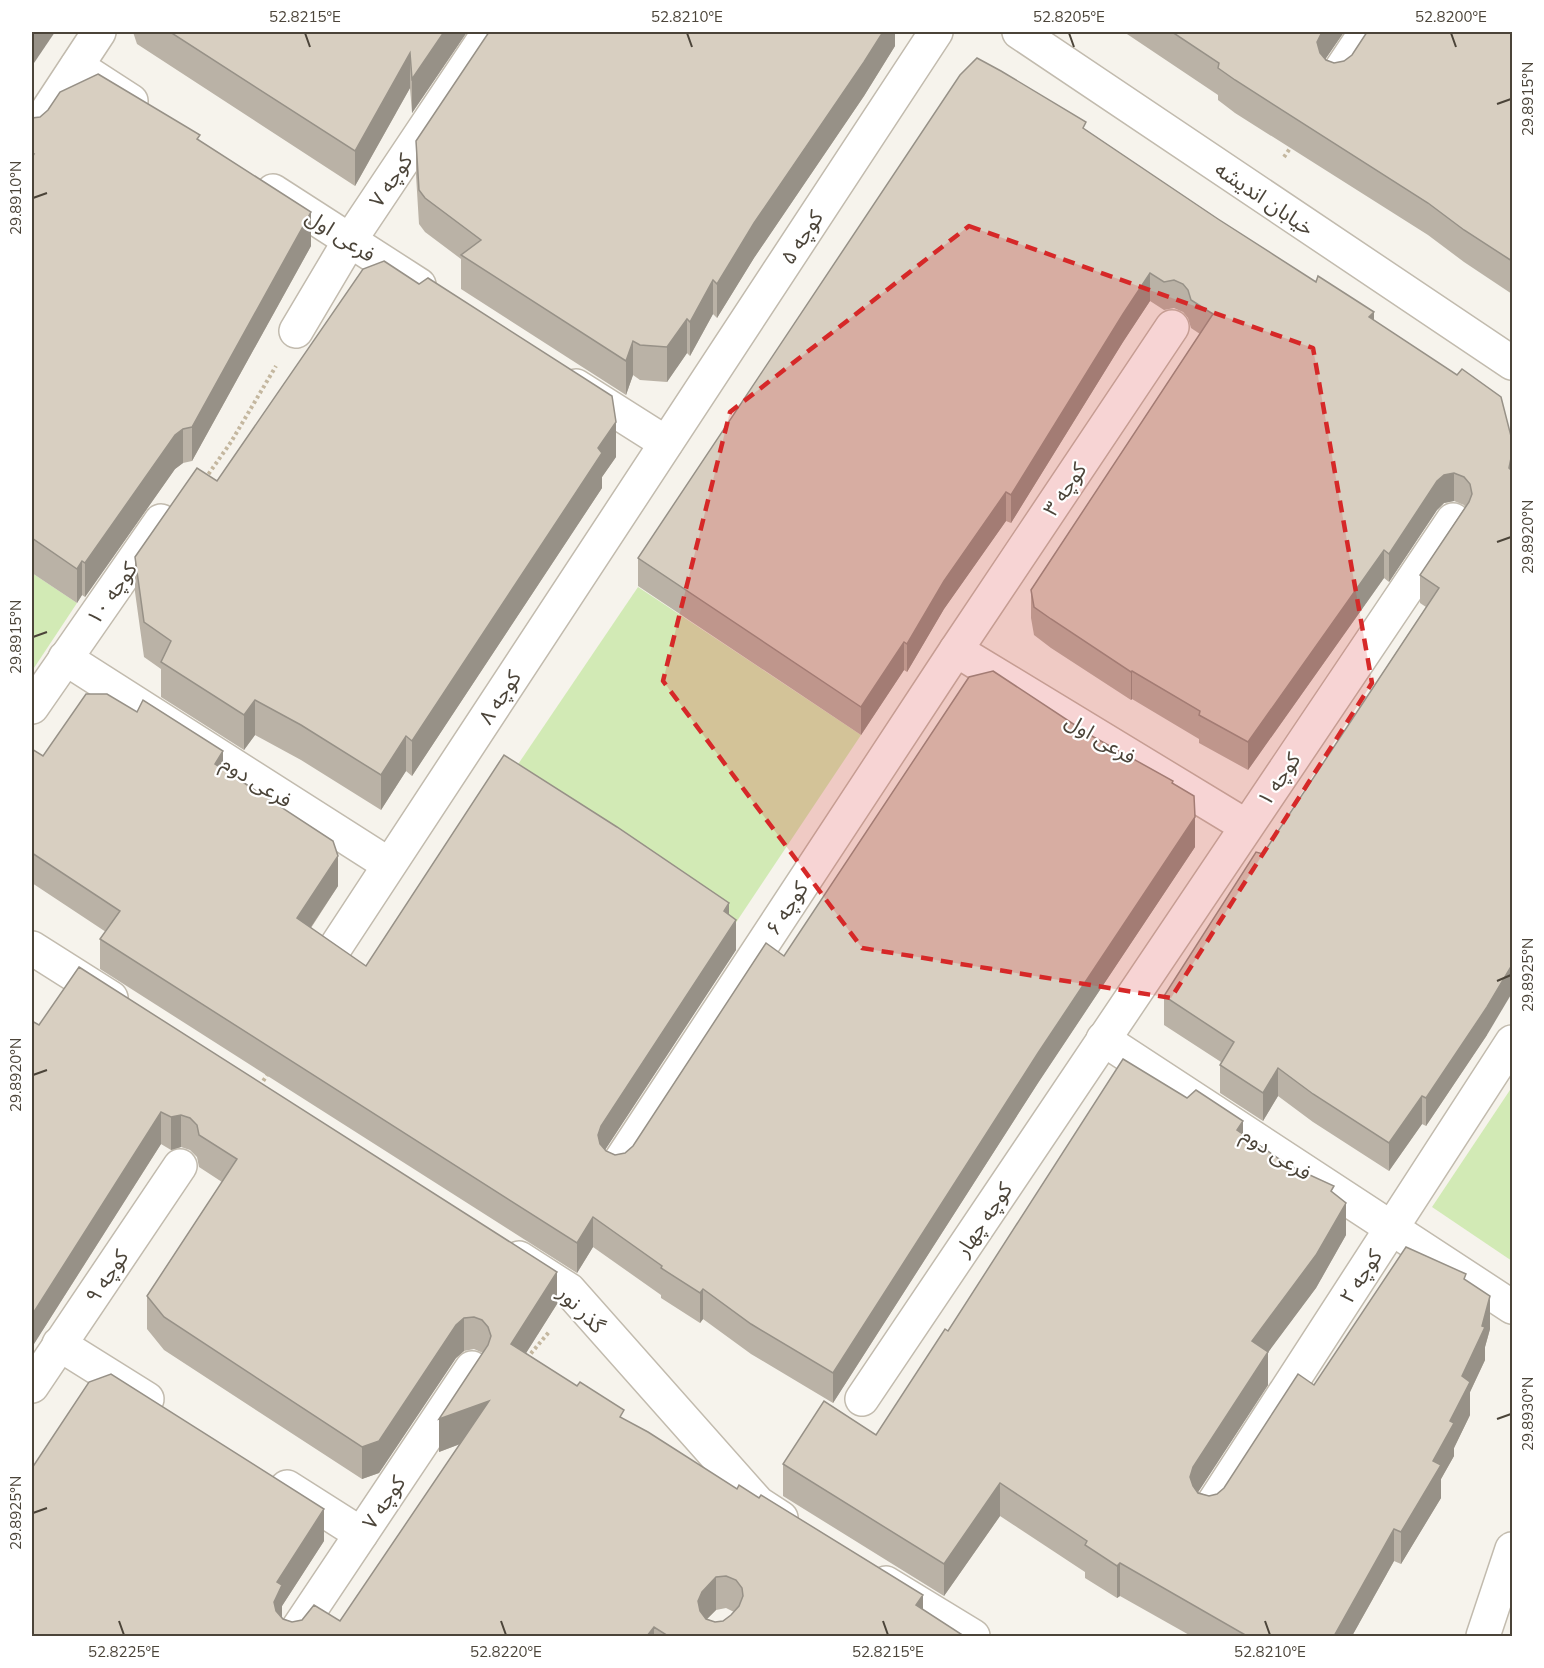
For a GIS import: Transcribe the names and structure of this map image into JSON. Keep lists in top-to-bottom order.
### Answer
{
  "streets": {
    "street": [
      "کوچه ۷",
      "خیابان اندیشه",
      "فرعی اول",
      "کوچه ۵",
      "کوچه ۳",
      "کوچه ۱۰",
      "کوچه ۸",
      "کوچه ۱",
      "فرعی دوم",
      "کوچه ۶",
      "کوچه چهار",
      "کوچه ۹",
      "کوچه ۲",
      "گذر نور"
    ]
  },
  "crossings": [
    ["کوچه ۷", "فرعی اول"],
    ["فرعی اول", "کوچه ۳"],
    ["فرعی اول", "کوچه ۱"],
    ["فرعی اول", "کوچه ۶"],
    ["کوچه ۵", "کوچه ۸"],
    ["کوچه ۳", "کوچه ۶"],
    ["کوچه ۱۰", "فرعی دوم"],
    ["کوچه ۸", "فرعی دوم"],
    ["کوچه ۱", "فرعی دوم"],
    ["کوچه ۱", "کوچه چهار"],
    ["فرعی دوم", "کوچه چهار"],
    ["فرعی دوم", "کوچه ۲"]
  ],
  "coordinates": [
    "52.8215°E",
    "52.8210°E",
    "52.8205°E",
    "52.8200°E",
    "29.8915°N",
    "29.8910°N",
    "29.8920°N",
    "29.8925°N",
    "29.8930°N",
    "52.8225°E",
    "52.8220°E"
  ]
}
